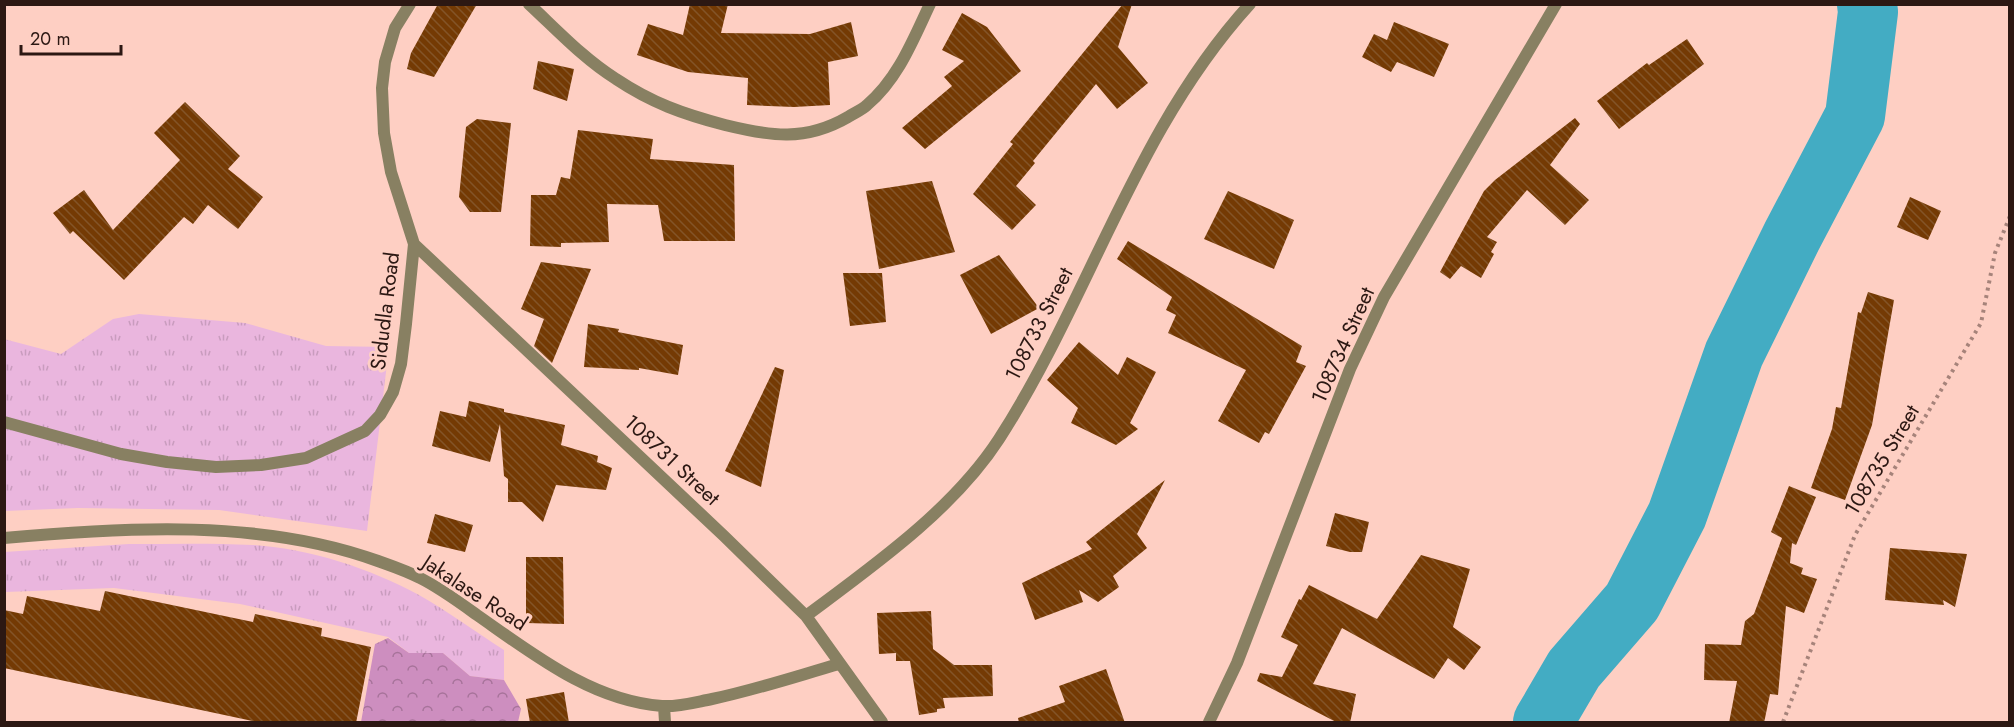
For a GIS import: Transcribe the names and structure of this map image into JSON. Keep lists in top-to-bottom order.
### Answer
{
  "streets": {
    "street": [
      "Sidudla Road",
      "108733 Street",
      "108734 Street",
      "108731 Street",
      "Jakalase Road"
    ],
    "path": ["108735 Street"]
  },
  "crossings": [
    ["Sidudla Road", "108731 Street"],
    ["108733 Street", "108731 Street"],
    ["108731 Street", "Jakalase Road"]
  ],
  "scale_bar": "20 m"
}
